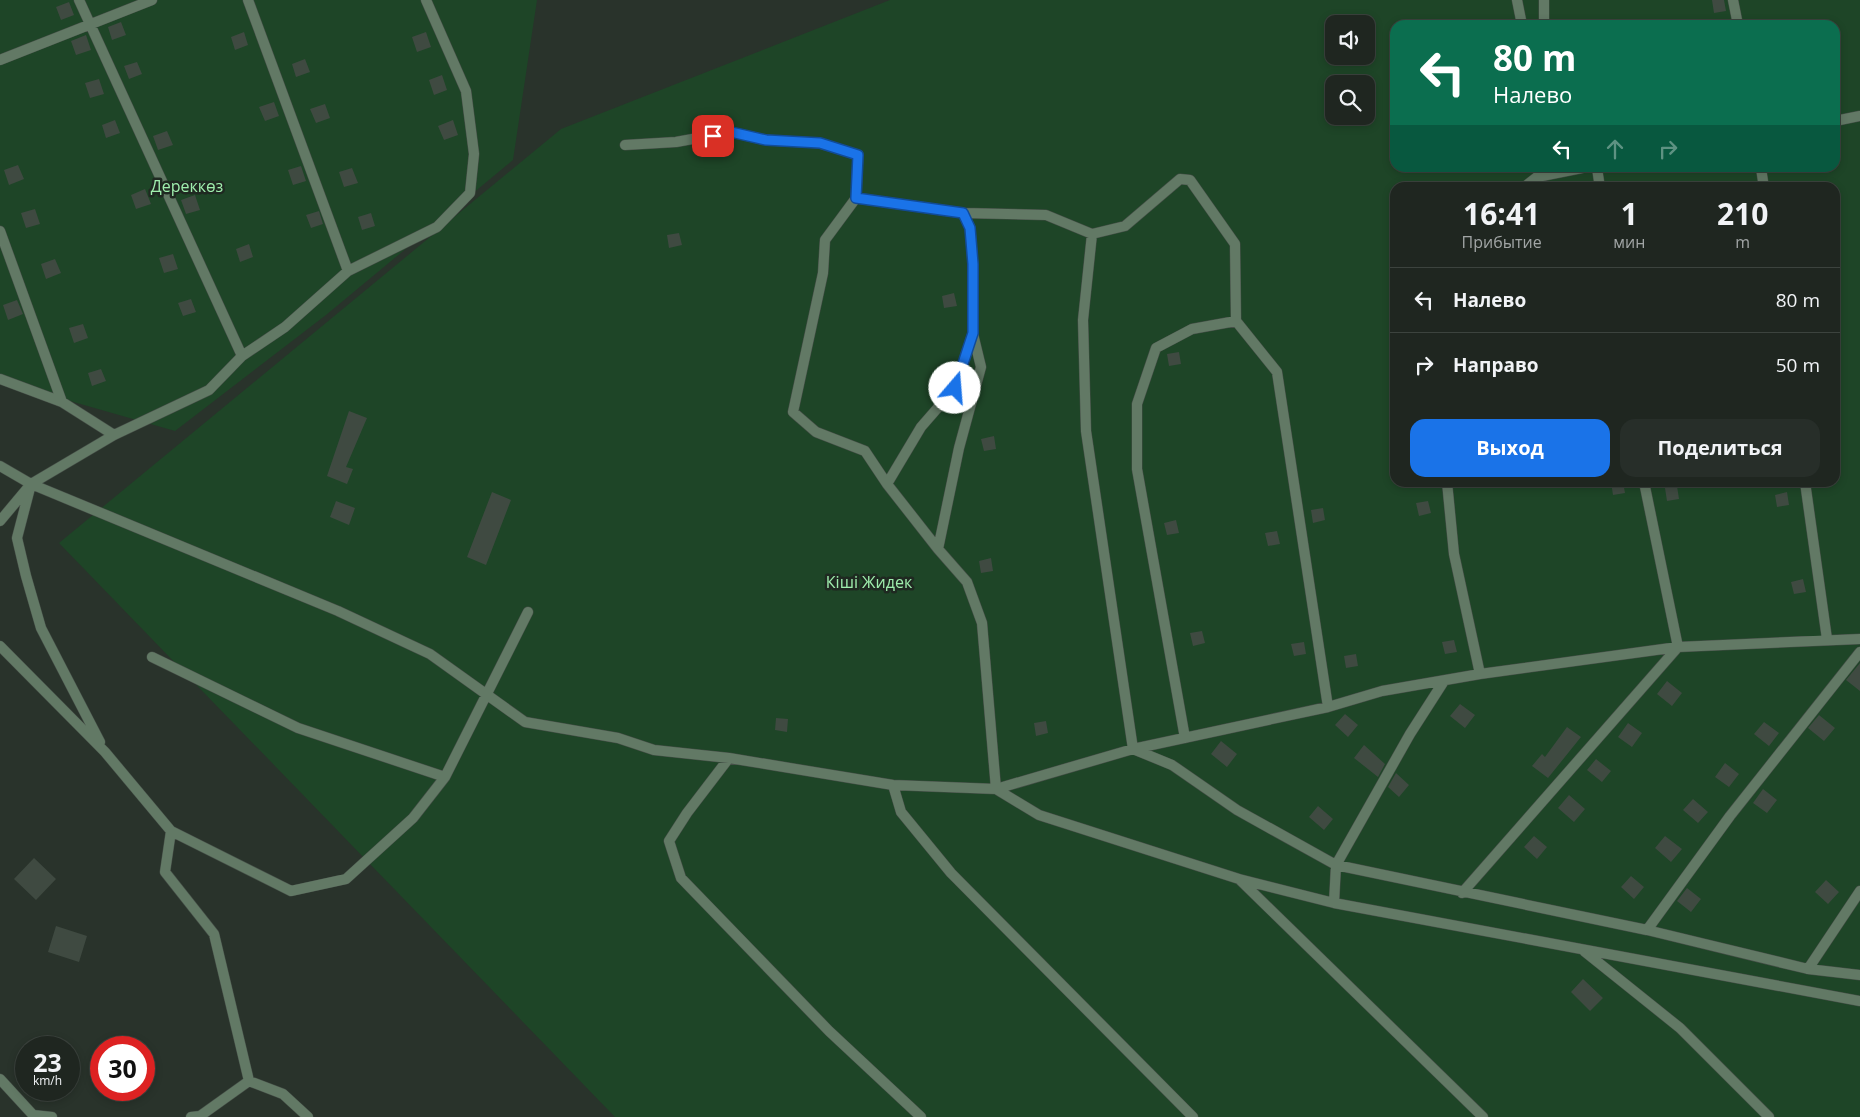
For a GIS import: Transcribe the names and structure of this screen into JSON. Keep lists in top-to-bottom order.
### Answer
{
  "parks": ["Дереккөз", "Кіші Жидек"],
  "page": {
    "turn": ["80 m", "Налево"],
    "eta": [
      "16:41",
      "Прибытие",
      "1",
      "мин",
      "210",
      "m"
    ],
    "list": [
      {
        "name": "Налево",
        "value": "80 m"
      },
      {
        "name": "Направо",
        "value": "50 m"
      }
    ],
    "buttons": ["Выход", "Поделиться"],
    "speed": "23 km/h",
    "limit": "30"
  }
}
